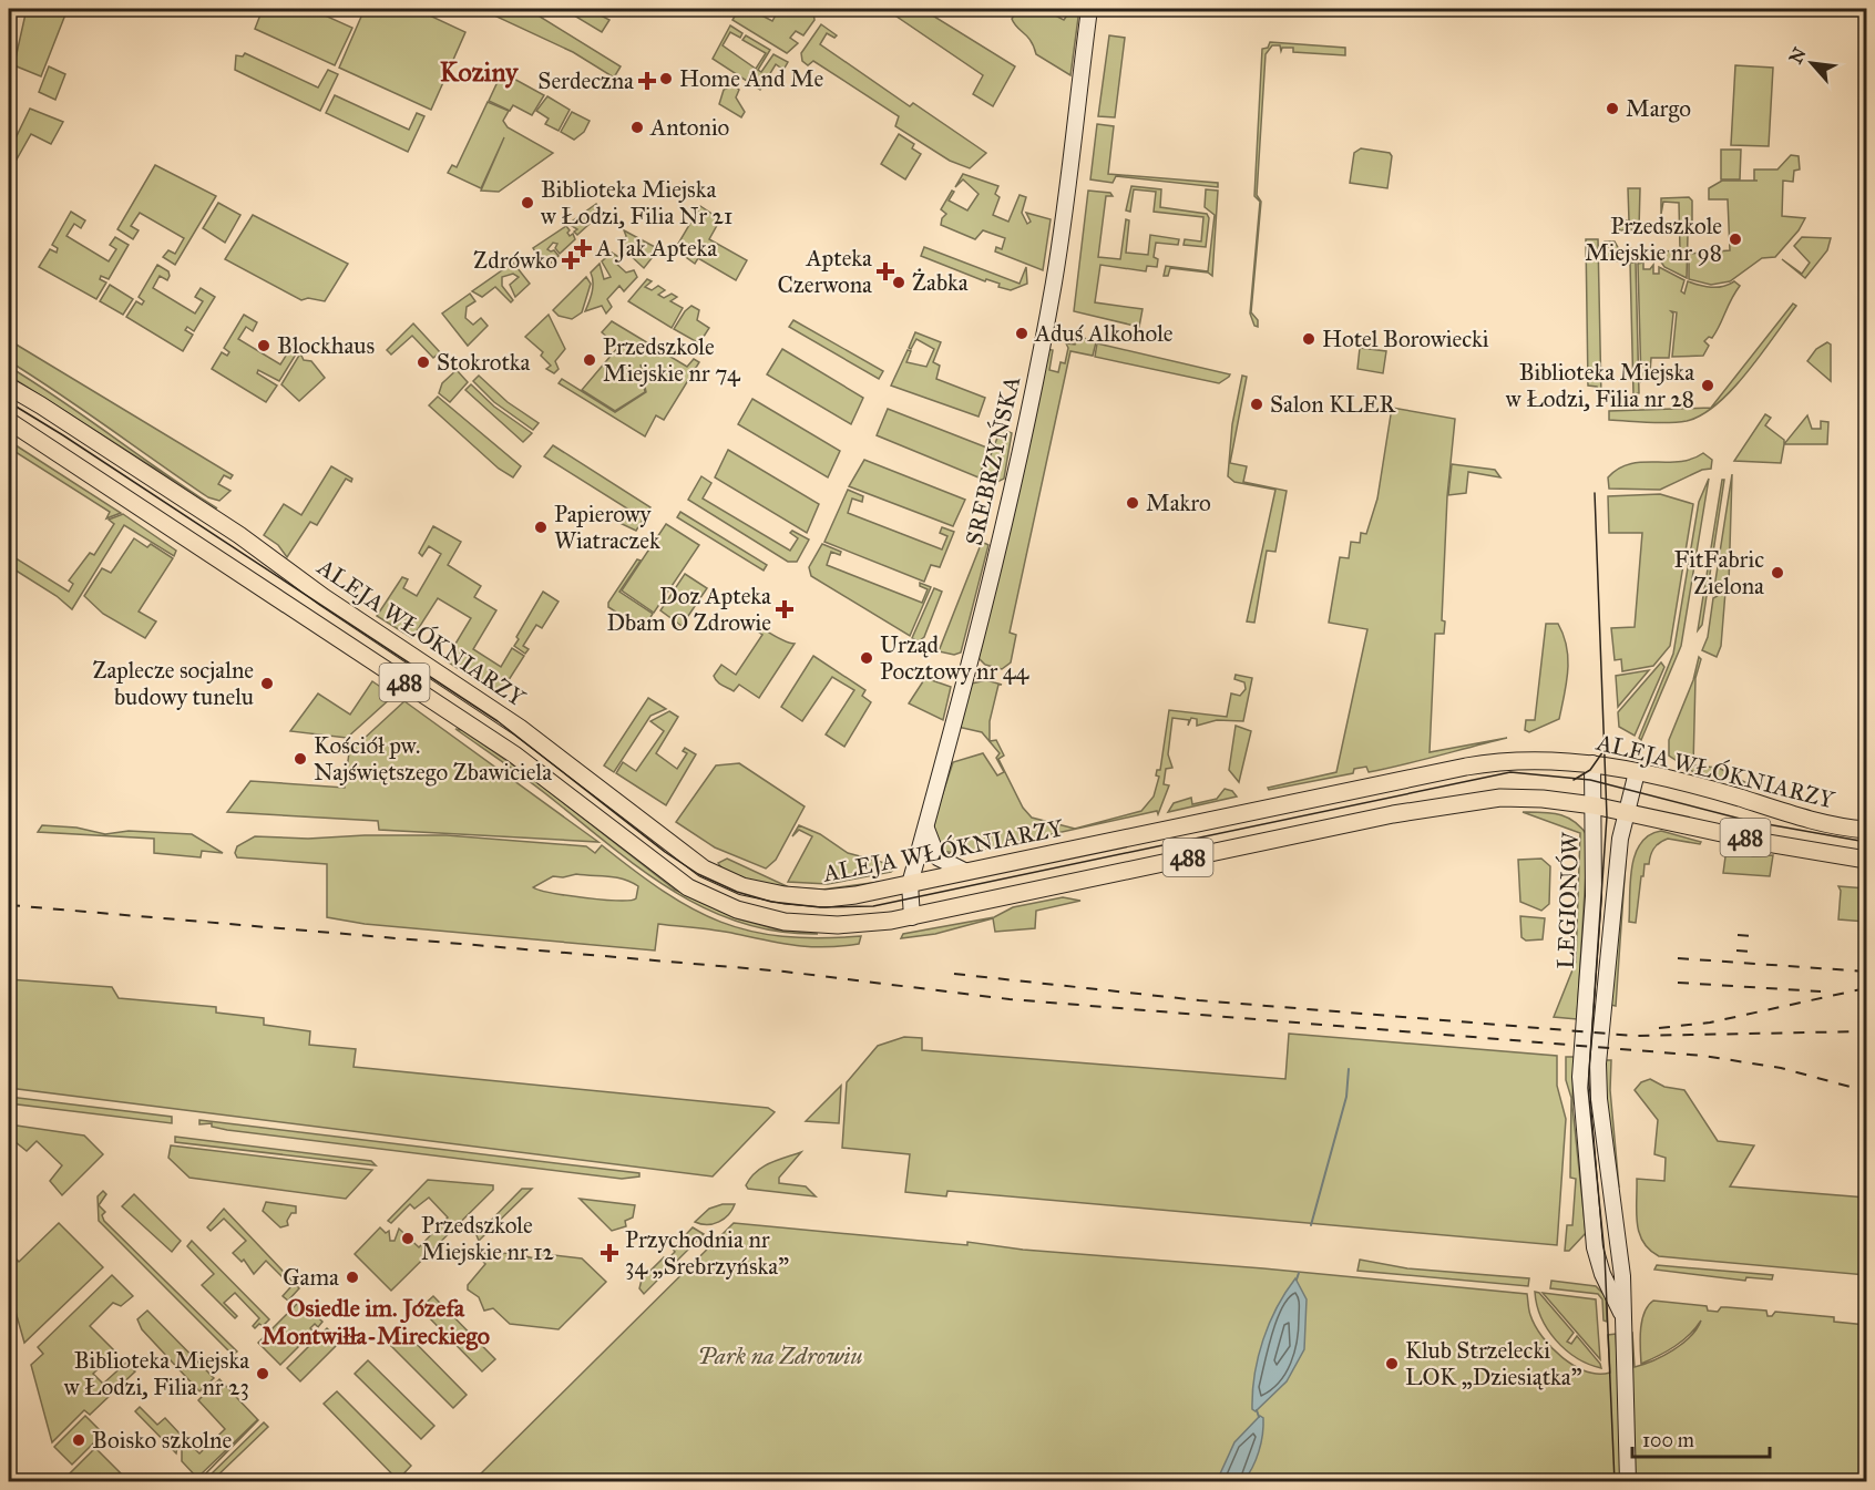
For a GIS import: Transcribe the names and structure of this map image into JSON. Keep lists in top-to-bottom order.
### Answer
{
  "streets": {
    "main road": [
      "SREBRZYŃSKA",
      "ALEJA WŁÓKNIARZY",
      "488",
      "LEGIONÓW"
    ]
  },
  "crossings": [
    ["SREBRZYŃSKA", "ALEJA WŁÓKNIARZY"],
    ["SREBRZYŃSKA", "488"],
    ["ALEJA WŁÓKNIARZY", "LEGIONÓW"],
    ["488", "LEGIONÓW"]
  ],
  "districts": ["Koziny", "Osiedle im. Józefa Montwiłła-Mireckiego"],
  "parks": ["Park na Zdrowiu"],
  "places": {
    "other": [
      "Home And Me",
      "Margo",
      "Antonio",
      "Biblioteka Miejska w Łodzi, Filia Nr 21",
      "Przedszkole Miejskie nr 98",
      "Żabka",
      "Aduś Alkohole",
      "Hotel Borowiecki",
      "Blockhaus",
      "Przedszkole Miejskie nr 74",
      "Stokrotka",
      "Biblioteka Miejska w Łodzi, Filia nr 28",
      "Salon KLER",
      "Makro",
      "Papierowy Wiatraczek",
      "FitFabric Zielona",
      "Urząd Pocztowy nr 44",
      "Zaplecze socjalne budowy tunelu",
      "Kościół pw. Najświętszego Zbawiciela",
      "Przedszkole Miejskie nr 12",
      "Gama",
      "Klub Strzelecki LOK „Dziesiątka”",
      "Biblioteka Miejska w Łodzi, Filia nr 23",
      "Boisko szkolne"
    ],
    "health": [
      "Serdeczna",
      "A Jak Apteka",
      "Zdrówko",
      "Apteka Czerwona",
      "Doz Apteka Dbam O Zdrowie",
      "Przychodnia nr 34 „Srebrzyńska”"
    ]
  },
  "scale_bar": "100 m",
  "north": "top left"
}
